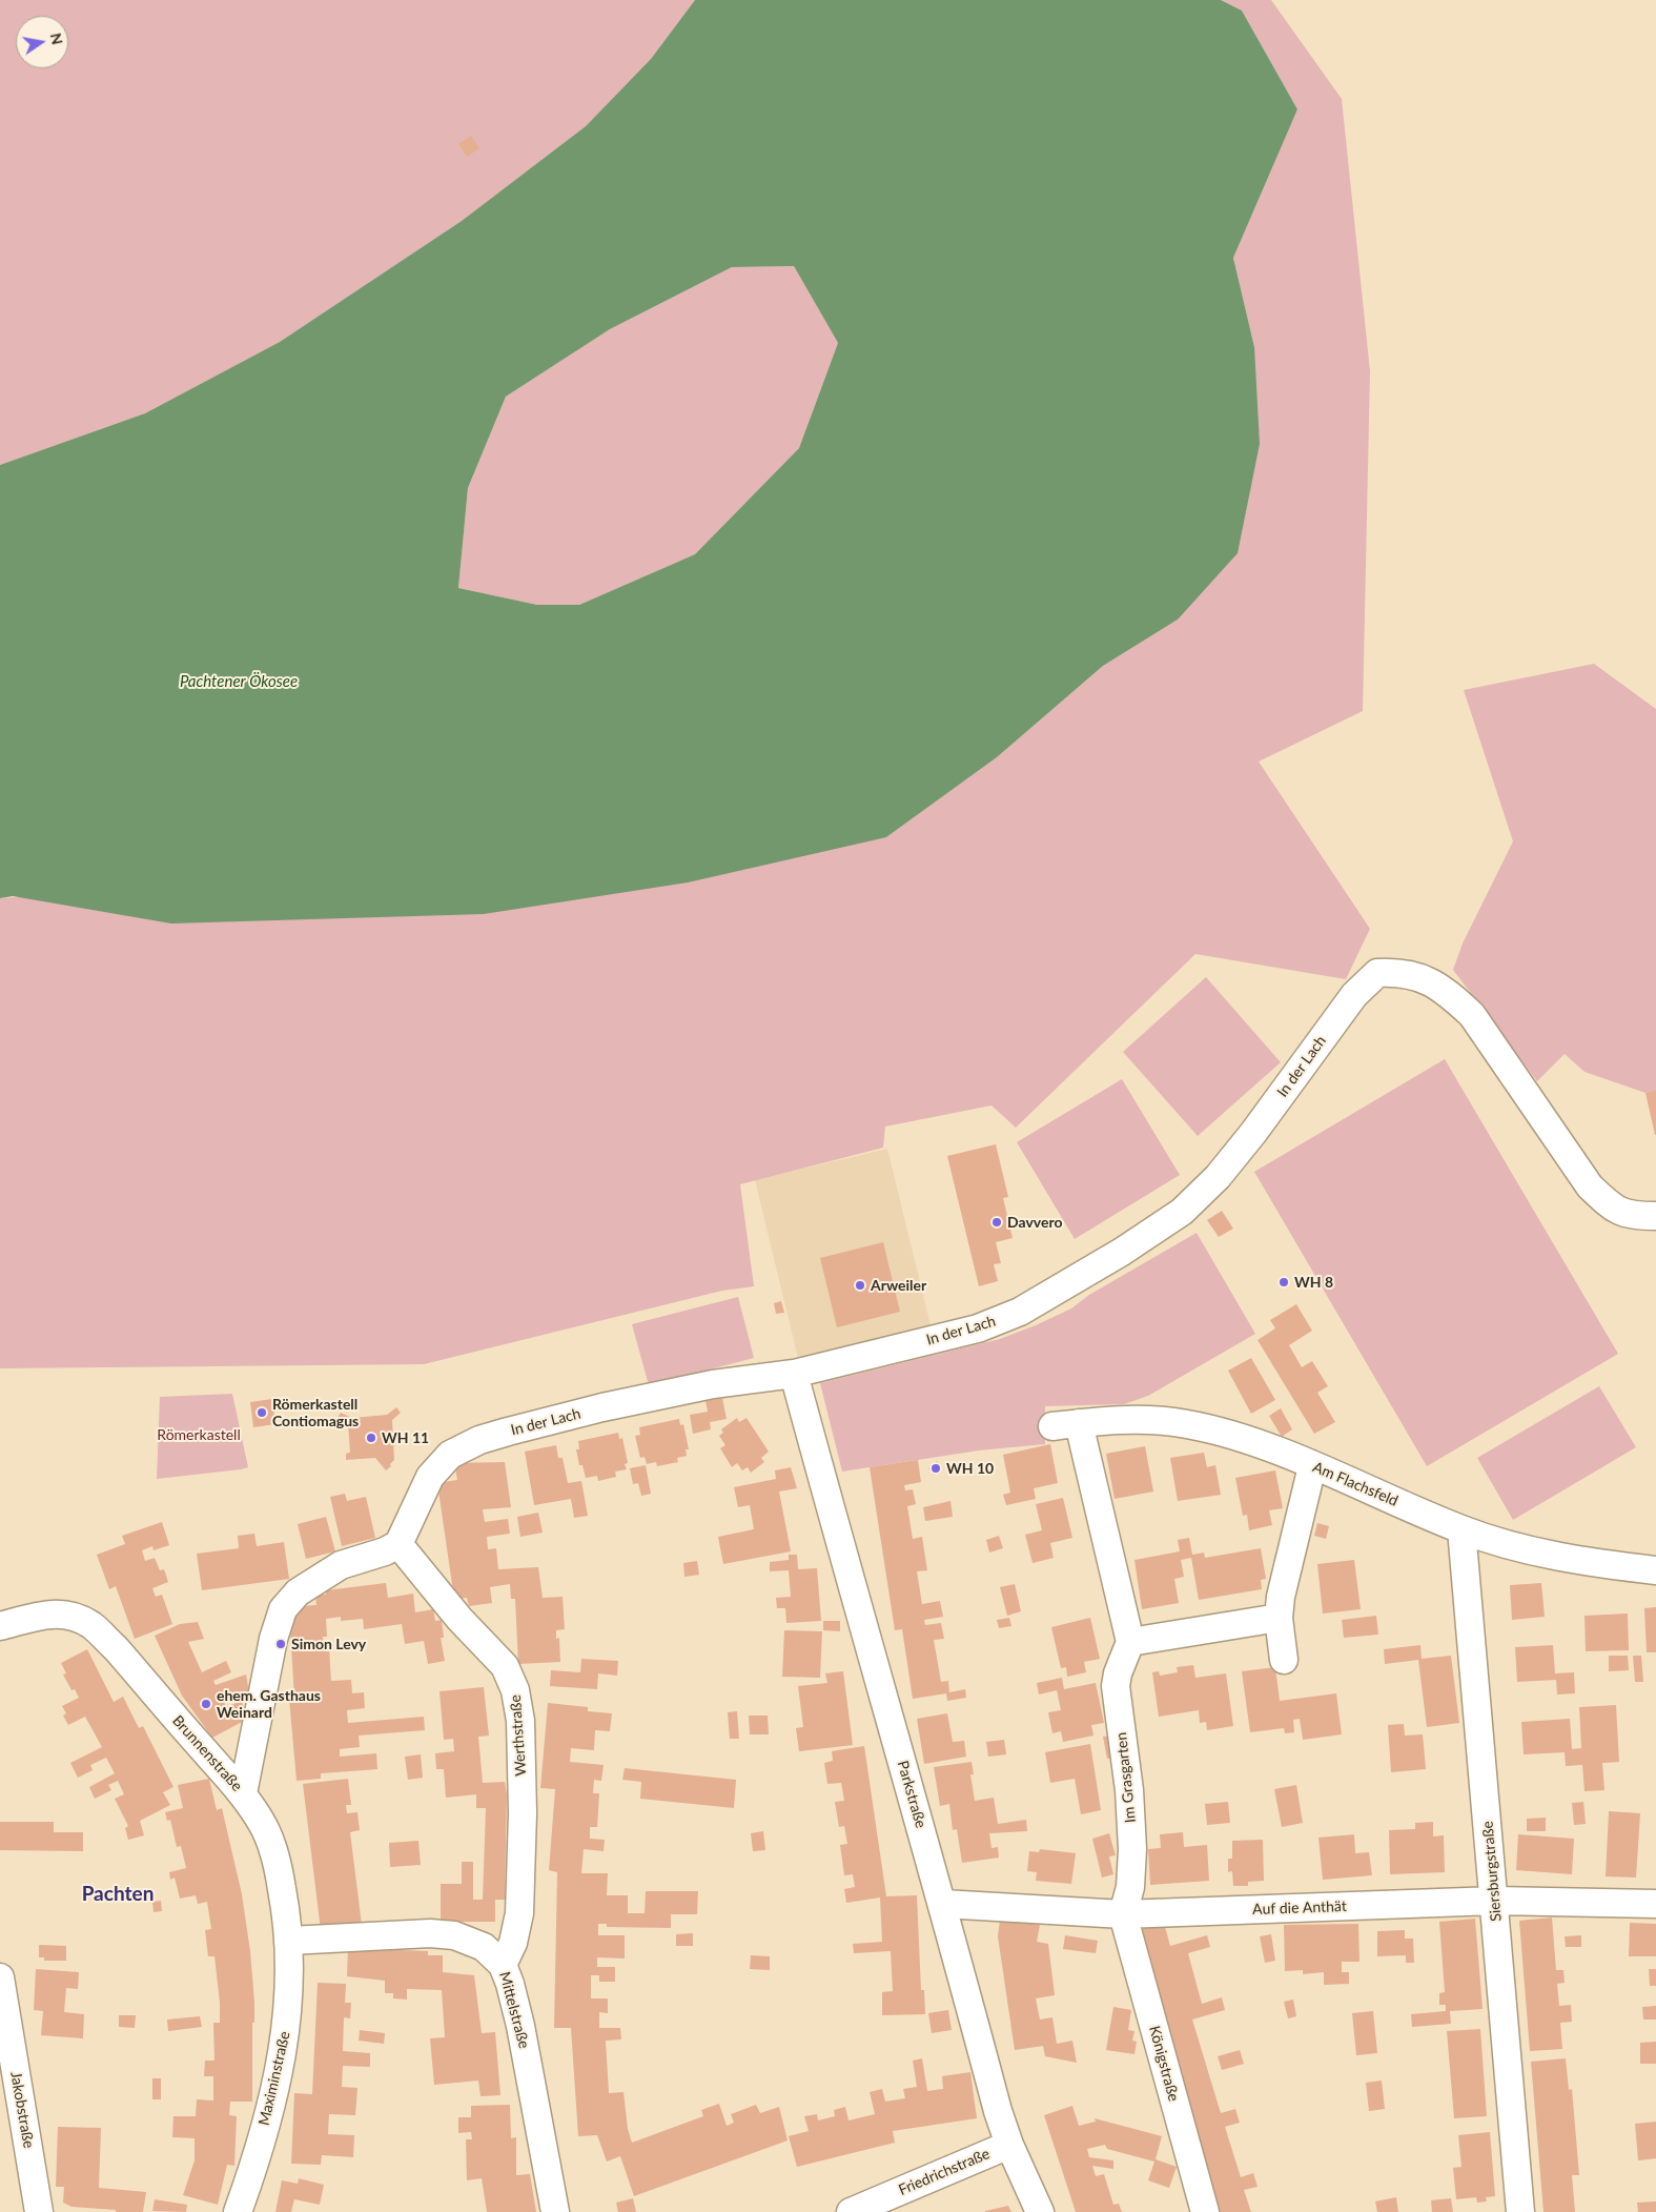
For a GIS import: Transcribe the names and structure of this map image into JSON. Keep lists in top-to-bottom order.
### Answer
{
  "streets": {
    "street": [
      "In der Lach",
      "Am Flachsfeld",
      "Werthstraße",
      "Brunnenstraße",
      "Im Grasgarten",
      "Parkstraße",
      "Siersburgstraße",
      "Auf die Anthät",
      "Mittelstraße",
      "Königstraße",
      "Maximinstraße",
      "Jakobstraße",
      "Friedrichstraße"
    ]
  },
  "crossings": [
    ["In der Lach", "Werthstraße"],
    ["In der Lach", "Parkstraße"],
    ["Am Flachsfeld", "Im Grasgarten"],
    ["Am Flachsfeld", "Siersburgstraße"],
    ["Werthstraße", "Mittelstraße"],
    ["Brunnenstraße", "Mittelstraße"],
    ["Brunnenstraße", "Maximinstraße"],
    ["Im Grasgarten", "Auf die Anthät"],
    ["Im Grasgarten", "Königstraße"],
    ["Parkstraße", "Auf die Anthät"],
    ["Parkstraße", "Friedrichstraße"],
    ["Siersburgstraße", "Auf die Anthät"],
    ["Auf die Anthät", "Königstraße"],
    ["Mittelstraße", "Maximinstraße"]
  ],
  "districts": ["Pachten"],
  "water": ["Pachtener Ökosee"],
  "parks": ["Römerkastell"],
  "places": [
    "Davvero",
    "WH 8",
    "Arweiler",
    "Römerkastell Contiomagus",
    "WH 11",
    "WH 10",
    "Simon Levy",
    "ehem. Gasthaus Weinard"
  ],
  "north": "right"
}
